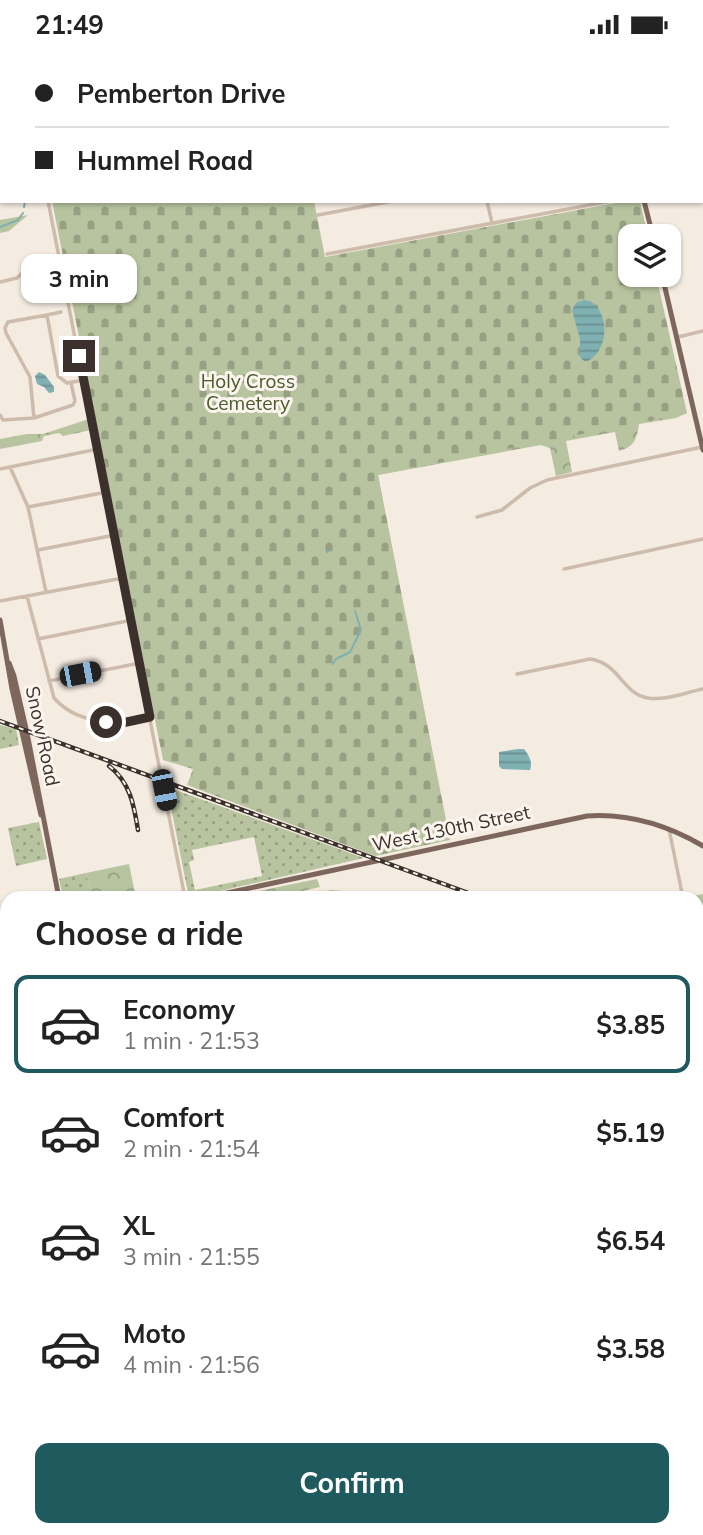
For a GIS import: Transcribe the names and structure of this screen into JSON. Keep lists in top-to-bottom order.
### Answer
{
  "streets": {
    "main road": ["Snow Road", "West 130th Street"]
  },
  "parks": ["Holy Cross Cemetery"],
  "page": {
    "status": "21:49",
    "banner": ["Pemberton Drive", "Hummel Road"],
    "bubble": "3 min",
    "heading": "Choose a ride",
    "list": [
      {
        "name": "Economy",
        "note": "1 min · 21:53",
        "value": "$3.85"
      },
      {
        "name": "Comfort",
        "note": "2 min · 21:54",
        "value": "$5.19"
      },
      {
        "name": "XL",
        "note": "3 min · 21:55",
        "value": "$6.54"
      },
      {
        "name": "Moto",
        "note": "4 min · 21:56",
        "value": "$3.58"
      }
    ],
    "buttons": "Confirm"
  }
}
